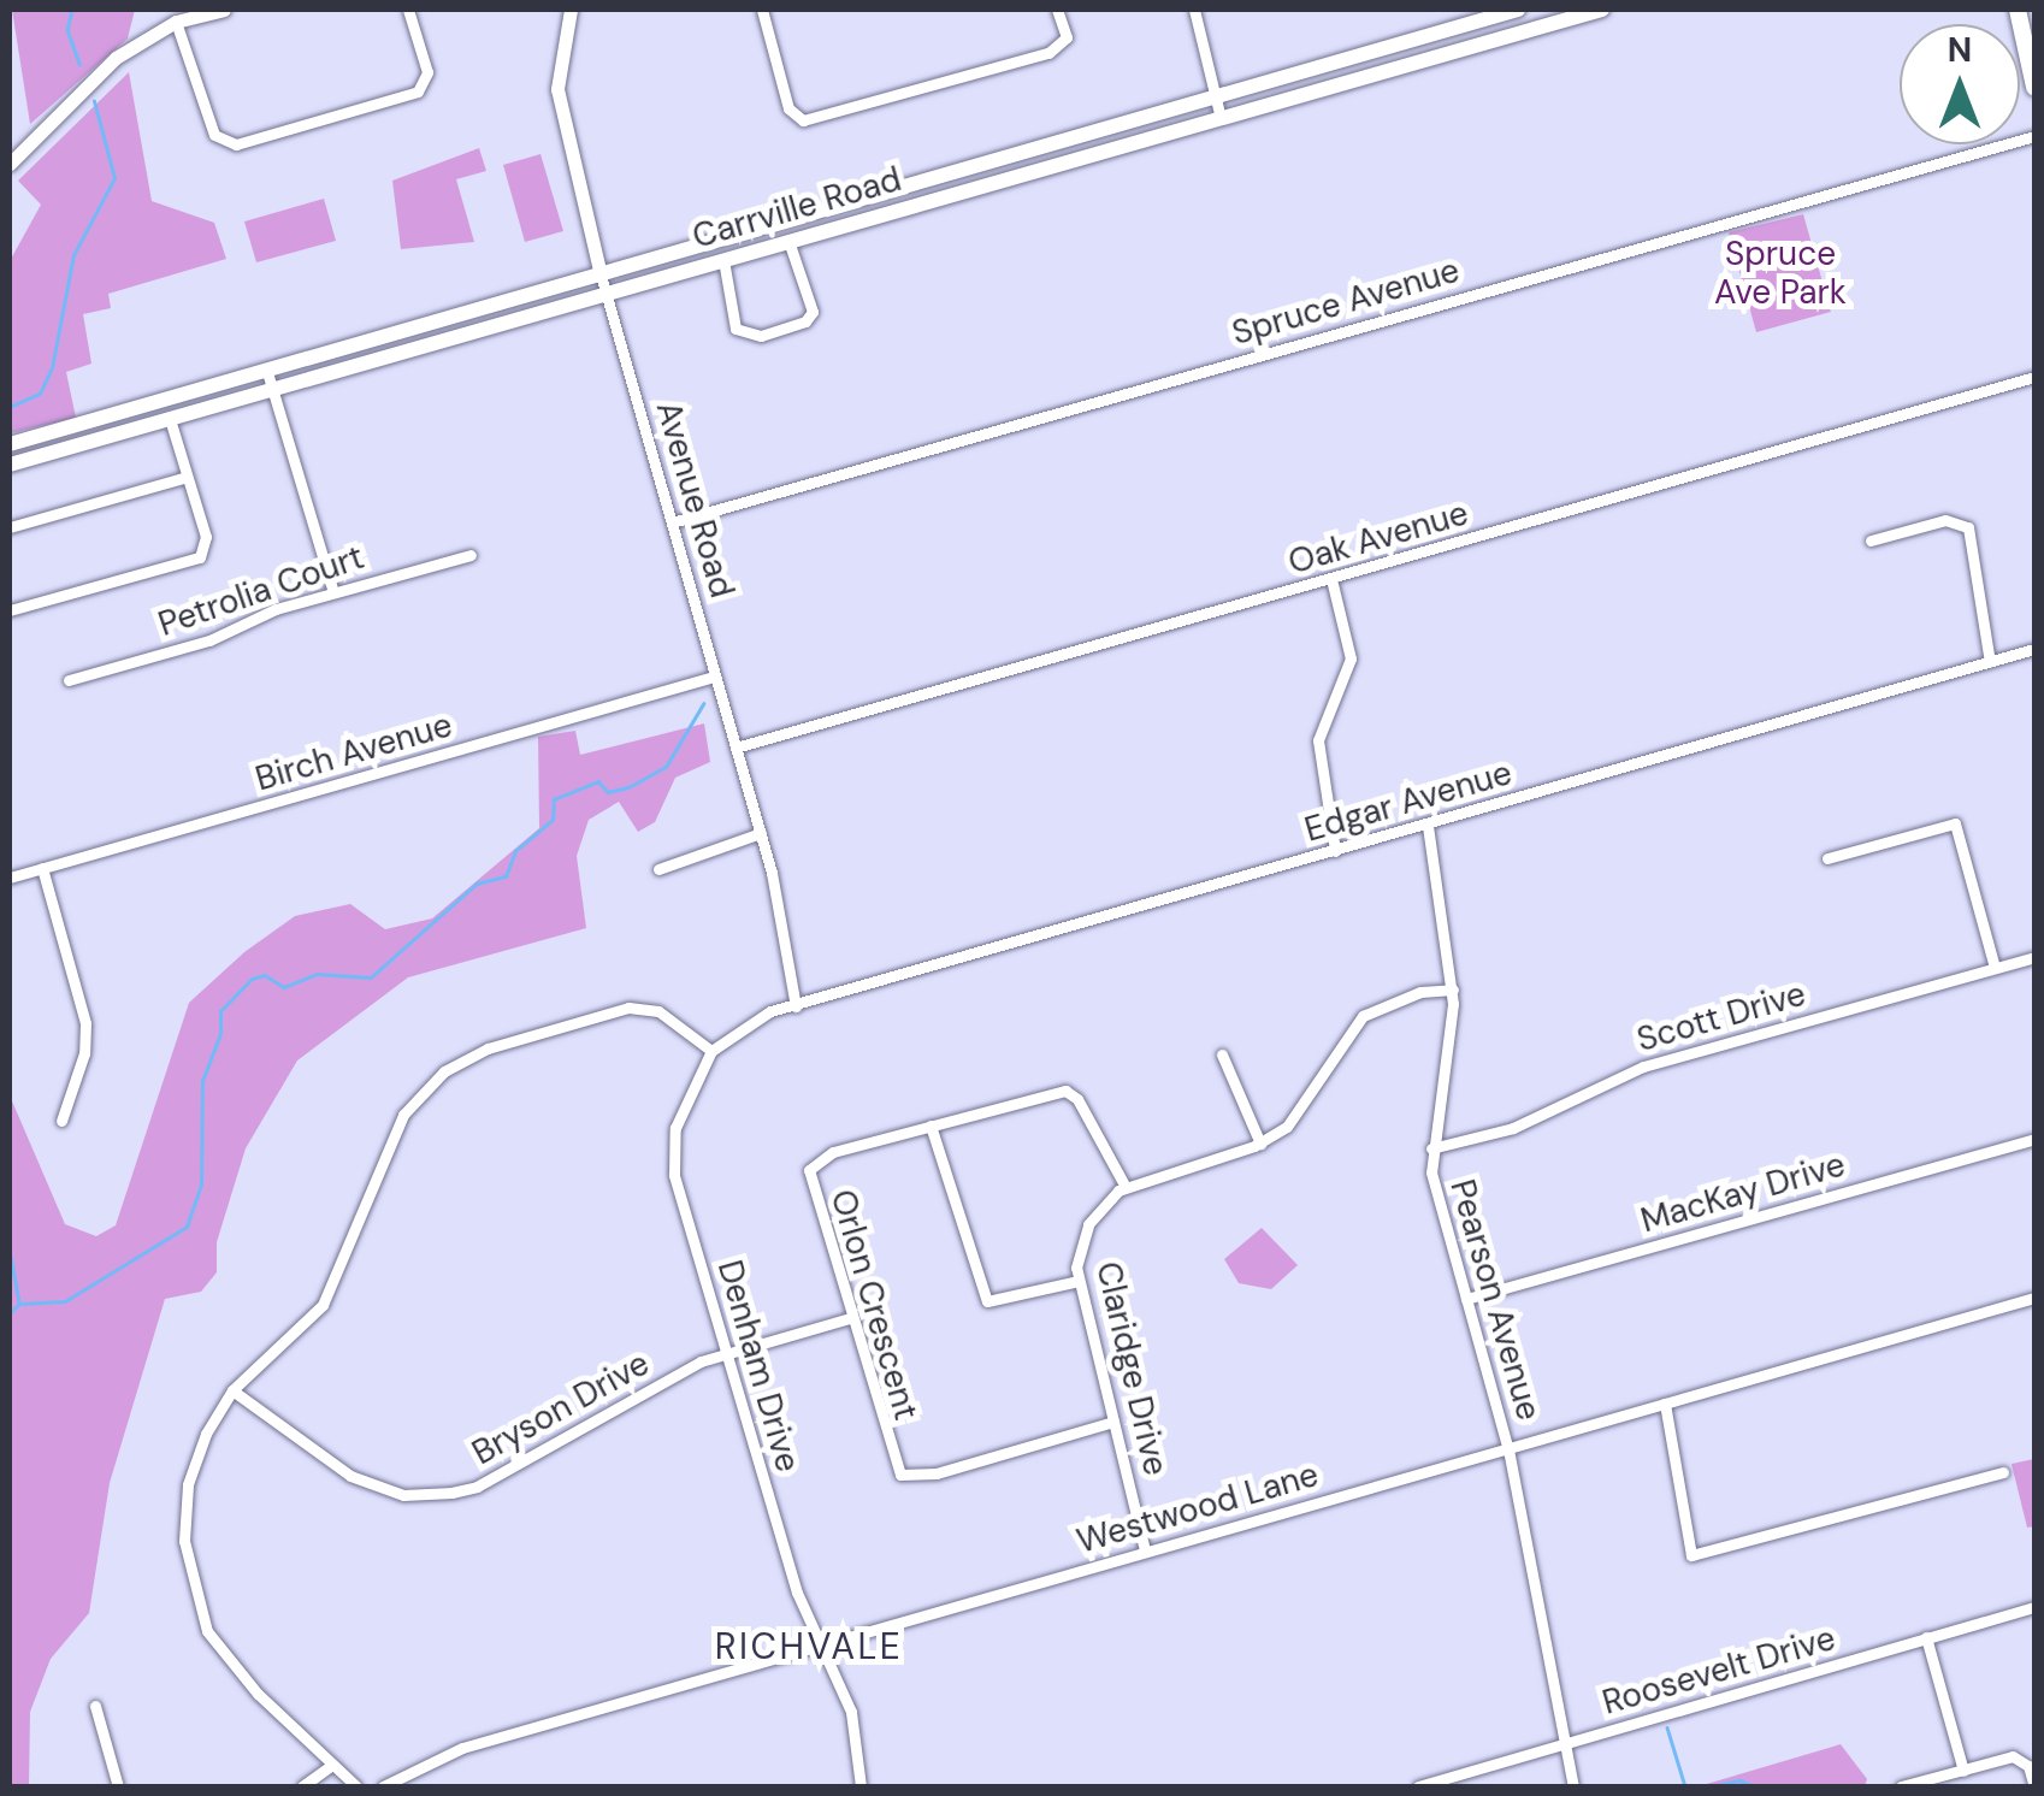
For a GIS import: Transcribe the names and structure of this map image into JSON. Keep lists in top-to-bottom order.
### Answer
{
  "streets": {
    "main road": ["Carrville Road"],
    "street": [
      "Spruce Avenue",
      "Avenue Road",
      "Oak Avenue",
      "Petrolia Court",
      "Birch Avenue",
      "Edgar Avenue",
      "Scott Drive",
      "MacKay Drive",
      "Pearson Avenue",
      "Orlon Crescent",
      "Denham Drive",
      "Claridge Drive",
      "Bryson Drive",
      "Westwood Lane",
      "Roosevelt Drive"
    ]
  },
  "crossings": [
    ["Carrville Road", "Avenue Road"],
    ["Spruce Avenue", "Avenue Road"],
    ["Avenue Road", "Oak Avenue"],
    ["Avenue Road", "Birch Avenue"],
    ["Avenue Road", "Edgar Avenue"],
    ["Edgar Avenue", "Pearson Avenue"],
    ["Scott Drive", "Pearson Avenue"],
    ["MacKay Drive", "Pearson Avenue"],
    ["Pearson Avenue", "Westwood Lane"],
    ["Pearson Avenue", "Roosevelt Drive"],
    ["Orlon Crescent", "Claridge Drive"],
    ["Orlon Crescent", "Bryson Drive"],
    ["Denham Drive", "Bryson Drive"],
    ["Denham Drive", "Westwood Lane"],
    ["Claridge Drive", "Westwood Lane"]
  ],
  "districts": ["RICHVALE"],
  "parks": ["Spruce Ave Park"],
  "north": "top"
}
